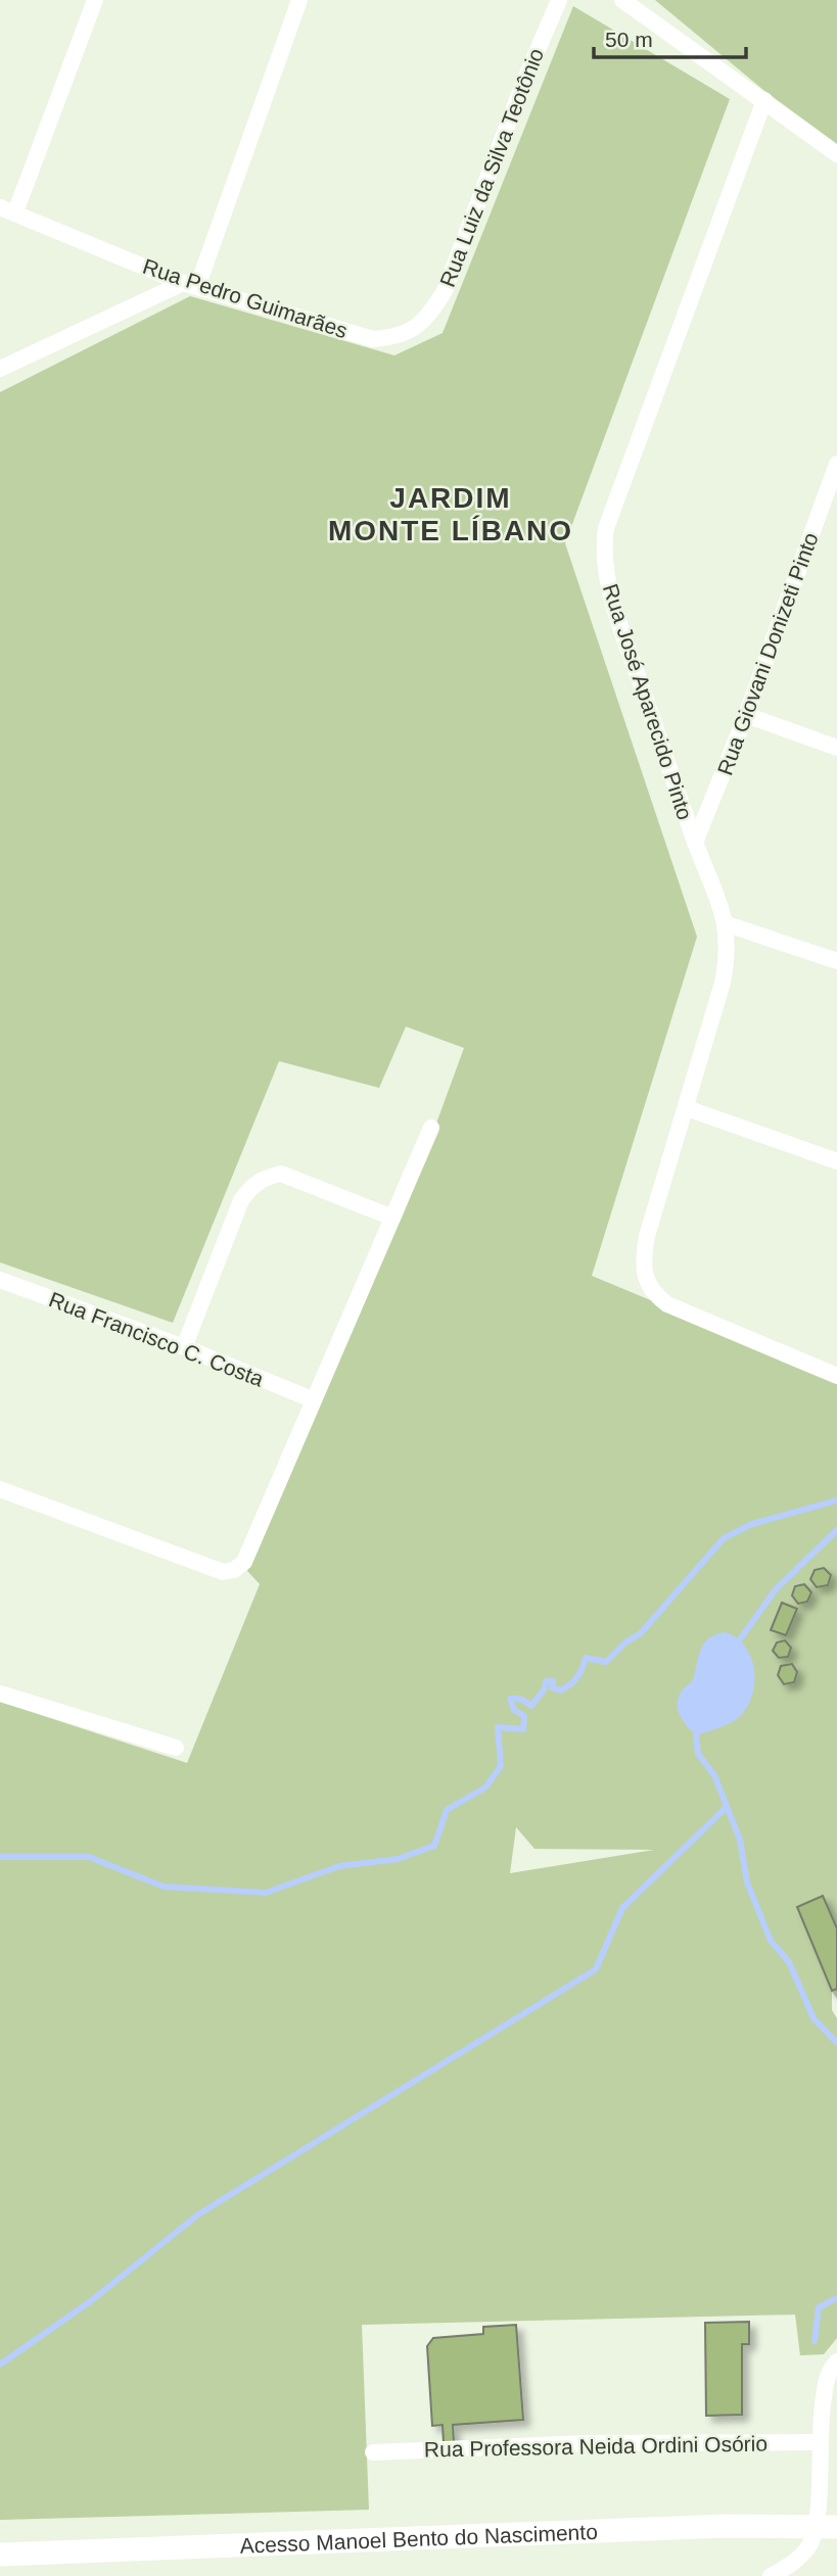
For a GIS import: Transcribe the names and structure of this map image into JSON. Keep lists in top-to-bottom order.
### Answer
{
  "streets": {
    "main road": ["Acesso Manoel Bento do Nascimento"],
    "street": [
      "Rua Luiz da Silva Teotônio",
      "Rua Pedro Guimarães",
      "Rua Giovani Donizeti Pinto",
      "Rua José Aparecido Pinto",
      "Rua Francisco C. Costa",
      "Rua Professora Neida Ordini Osório"
    ]
  },
  "crossings": [
    ["Rua Luiz da Silva Teotônio", "Rua Pedro Guimarães"],
    ["Rua Giovani Donizeti Pinto", "Rua José Aparecido Pinto"]
  ],
  "districts": ["JARDIM MONTE LÍBANO"],
  "scale_bar": "50 m"
}
